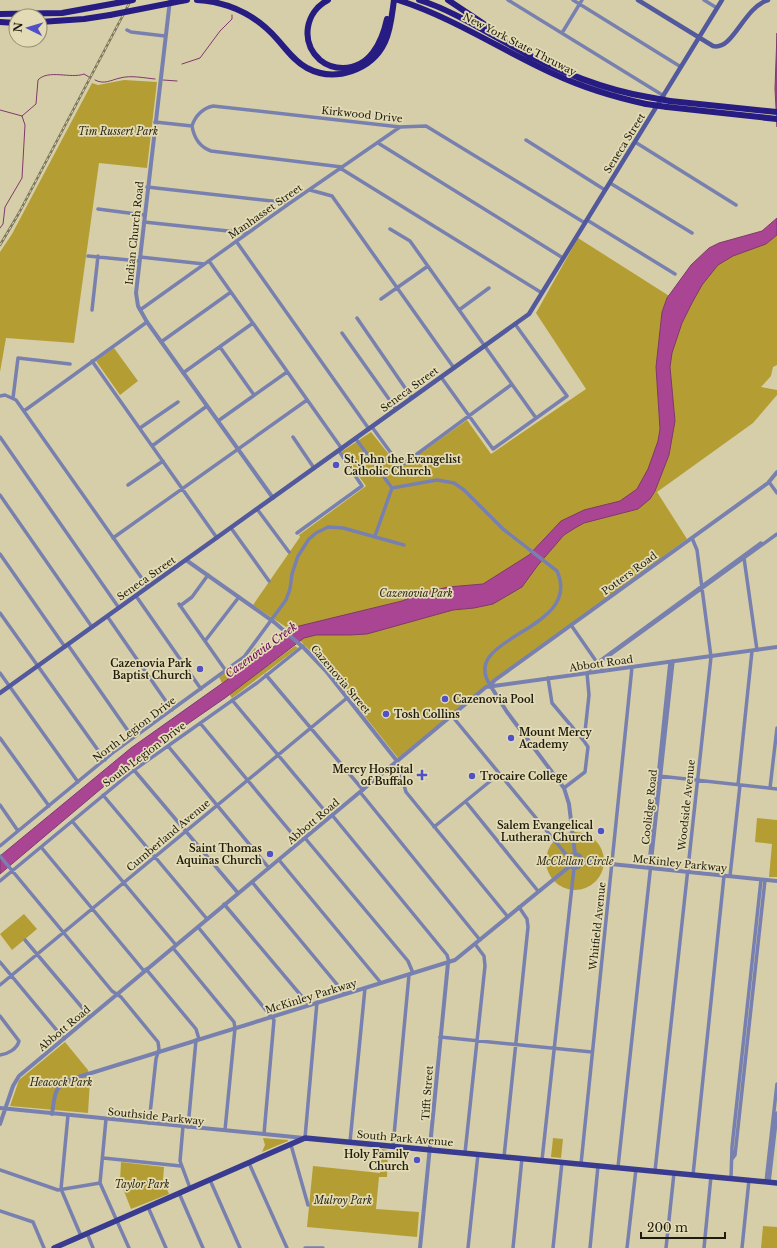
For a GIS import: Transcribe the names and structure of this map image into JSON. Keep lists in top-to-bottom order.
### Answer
{
  "streets": {
    "highway": ["New York State Thruway"],
    "main road": ["Seneca Street", "South Park Avenue"],
    "street": [
      "Kirkwood Drive",
      "Manhasset Street",
      "Indian Church Road",
      "Potters Road",
      "Abbott Road",
      "Cazenovia Street",
      "North Legion Drive",
      "South Legion Drive",
      "Woodside Avenue",
      "Coolidge Road",
      "Cumberland Avenue",
      "McKinley Parkway",
      "Whitfield Avenue",
      "Tifft Street",
      "Southside Parkway"
    ]
  },
  "crossings": [
    ["Kirkwood Drive", "Seneca Street"],
    ["Kirkwood Drive", "Manhasset Street"],
    ["Seneca Street", "Indian Church Road"],
    ["Seneca Street", "Cazenovia Street"],
    ["Manhasset Street", "Indian Church Road"],
    ["Potters Road", "Abbott Road"],
    ["Potters Road", "Woodside Avenue"],
    ["Abbott Road", "Cazenovia Street"],
    ["Abbott Road", "Woodside Avenue"],
    ["Abbott Road", "Coolidge Road"],
    ["Abbott Road", "Whitfield Avenue"],
    ["Abbott Road", "Southside Parkway"],
    ["Cazenovia Street", "North Legion Drive"],
    ["Cazenovia Street", "South Legion Drive"],
    ["Cazenovia Street", "Cumberland Avenue"],
    ["Woodside Avenue", "McKinley Parkway"],
    ["Woodside Avenue", "South Park Avenue"],
    ["Coolidge Road", "McKinley Parkway"],
    ["Coolidge Road", "South Park Avenue"],
    ["McKinley Parkway", "Whitfield Avenue"],
    ["McKinley Parkway", "Tifft Street"],
    ["McKinley Parkway", "Southside Parkway"],
    ["Whitfield Avenue", "South Park Avenue"],
    ["Tifft Street", "South Park Avenue"],
    ["Southside Parkway", "South Park Avenue"]
  ],
  "water": ["Cazenovia Creek"],
  "parks": [
    "Tim Russert Park",
    "Cazenovia Park",
    "McClellan Circle",
    "Heacock Park",
    "Taylor Park",
    "Mulroy Park"
  ],
  "places": {
    "other": [
      "St. John the Evangelist Catholic Church",
      "Cazenovia Park Baptist Church",
      "Cazenovia Pool",
      "Tosh Collins",
      "Mount Mercy Academy",
      "Trocaire College",
      "Salem Evangelical Lutheran Church",
      "Saint Thomas Aquinas Church",
      "Holy Family Church"
    ],
    "health": ["Mercy Hospital of Buffalo"]
  },
  "scale_bar": "200 m",
  "north": "left"
}
